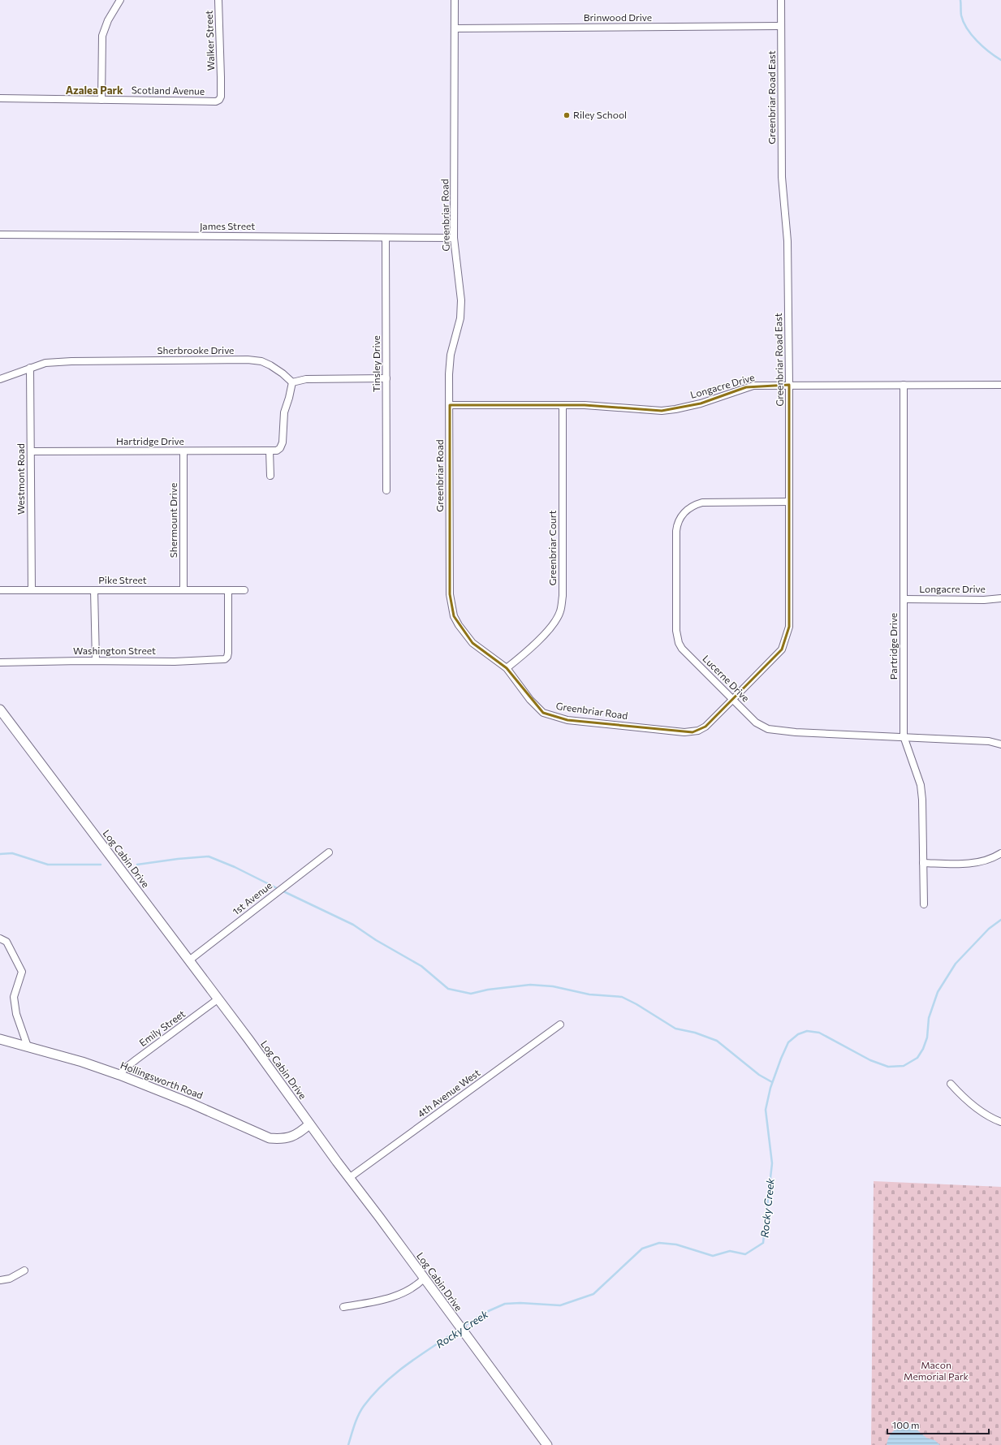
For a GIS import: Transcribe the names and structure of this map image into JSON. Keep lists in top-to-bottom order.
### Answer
{
  "streets": {
    "street": [
      "Brinwood Drive",
      "Walker Street",
      "Scotland Avenue",
      "Greenbriar Road East",
      "Greenbriar Road",
      "James Street",
      "Sherbrooke Drive",
      "Tinsley Drive",
      "Longacre Drive",
      "Hartridge Drive",
      "Westmont Road",
      "Shermount Drive",
      "Greenbriar Court",
      "Pike Street",
      "Partridge Drive",
      "Washington Street",
      "Lucerne Drive",
      "Log Cabin Drive",
      "1st Avenue",
      "Emily Street",
      "Hollingsworth Road",
      "4th Avenue West"
    ]
  },
  "crossings": [
    ["Brinwood Drive", "Greenbriar Road East"],
    ["Brinwood Drive", "Greenbriar Road"],
    ["Walker Street", "Scotland Avenue"],
    ["Greenbriar Road East", "Greenbriar Road"],
    ["Greenbriar Road East", "Longacre Drive"],
    ["Greenbriar Road East", "Lucerne Drive"],
    ["Greenbriar Road", "James Street"],
    ["Greenbriar Road", "Longacre Drive"],
    ["Greenbriar Road", "Greenbriar Court"],
    ["Greenbriar Road", "Lucerne Drive"],
    ["James Street", "Tinsley Drive"],
    ["Sherbrooke Drive", "Westmont Road"],
    ["Longacre Drive", "Greenbriar Court"],
    ["Longacre Drive", "Partridge Drive"],
    ["Hartridge Drive", "Westmont Road"],
    ["Hartridge Drive", "Shermount Drive"],
    ["Westmont Road", "Pike Street"],
    ["Shermount Drive", "Pike Street"],
    ["Pike Street", "Washington Street"],
    ["Partridge Drive", "Lucerne Drive"],
    ["Log Cabin Drive", "1st Avenue"],
    ["Log Cabin Drive", "Emily Street"],
    ["Log Cabin Drive", "Hollingsworth Road"],
    ["Log Cabin Drive", "4th Avenue West"],
    ["Emily Street", "Hollingsworth Road"]
  ],
  "districts": ["Azalea Park"],
  "water": ["Rocky Creek"],
  "parks": ["Macon Memorial Park"],
  "places": ["Riley School"],
  "scale_bar": "100 m"
}
